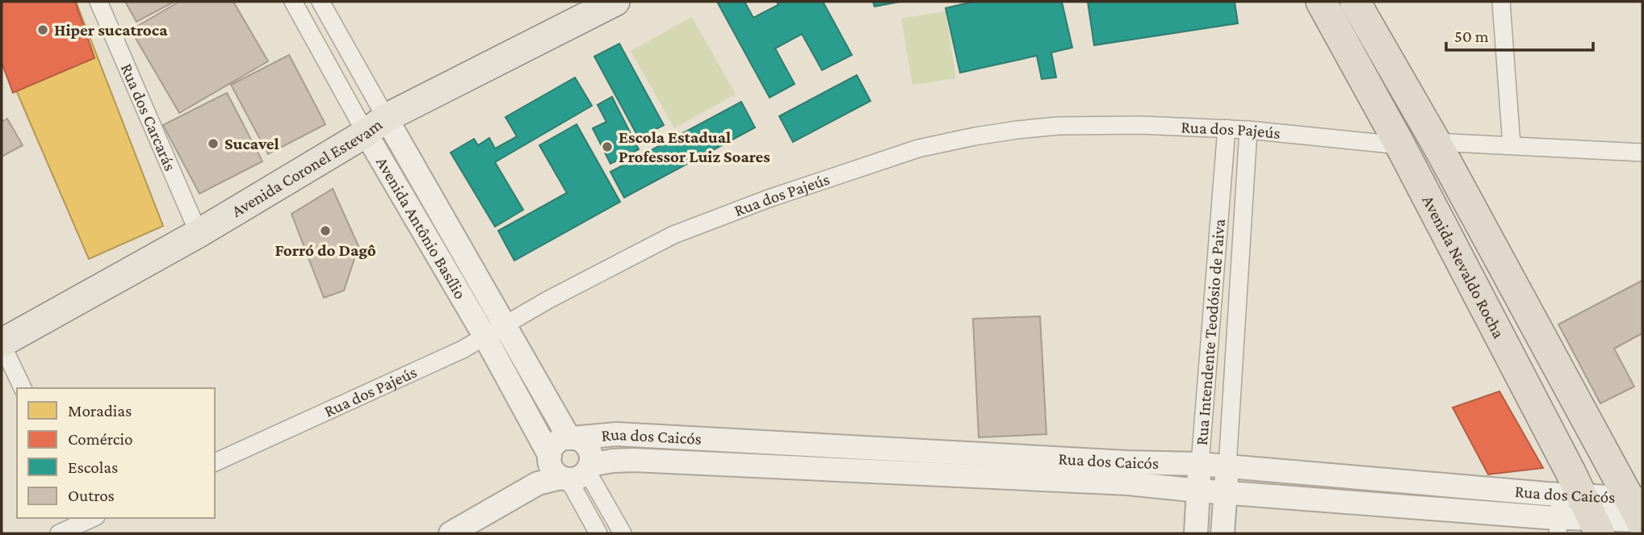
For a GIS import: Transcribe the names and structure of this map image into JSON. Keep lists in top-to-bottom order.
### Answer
{
  "streets": {
    "highway": ["Avenida Nevaldo Rocha"],
    "main road": ["Avenida Coronel Estevam"],
    "street": [
      "Rua dos Carcarás",
      "Rua dos Pajeús",
      "Avenida Antônio Basílio",
      "Rua Intendente Teodósio de Paiva",
      "Rua dos Caicós"
    ]
  },
  "crossings": [
    ["Rua dos Carcarás", "Avenida Coronel Estevam"],
    ["Rua dos Pajeús", "Avenida Antônio Basílio"],
    ["Rua dos Pajeús", "Avenida Nevaldo Rocha"],
    ["Rua dos Pajeús", "Rua Intendente Teodósio de Paiva"],
    ["Avenida Coronel Estevam", "Avenida Antônio Basílio"],
    ["Avenida Antônio Basílio", "Rua dos Caicós"],
    ["Avenida Nevaldo Rocha", "Rua dos Caicós"],
    ["Rua Intendente Teodósio de Paiva", "Rua dos Caicós"]
  ],
  "places": [
    "Hiper sucatroca",
    "Sucavel",
    "Escola Estadual Professor Luiz Soares",
    "Forró do Dagô"
  ],
  "legend": [
    "Moradias",
    "Comércio",
    "Escolas",
    "Outros"
  ],
  "scale_bar": "50 m"
}
